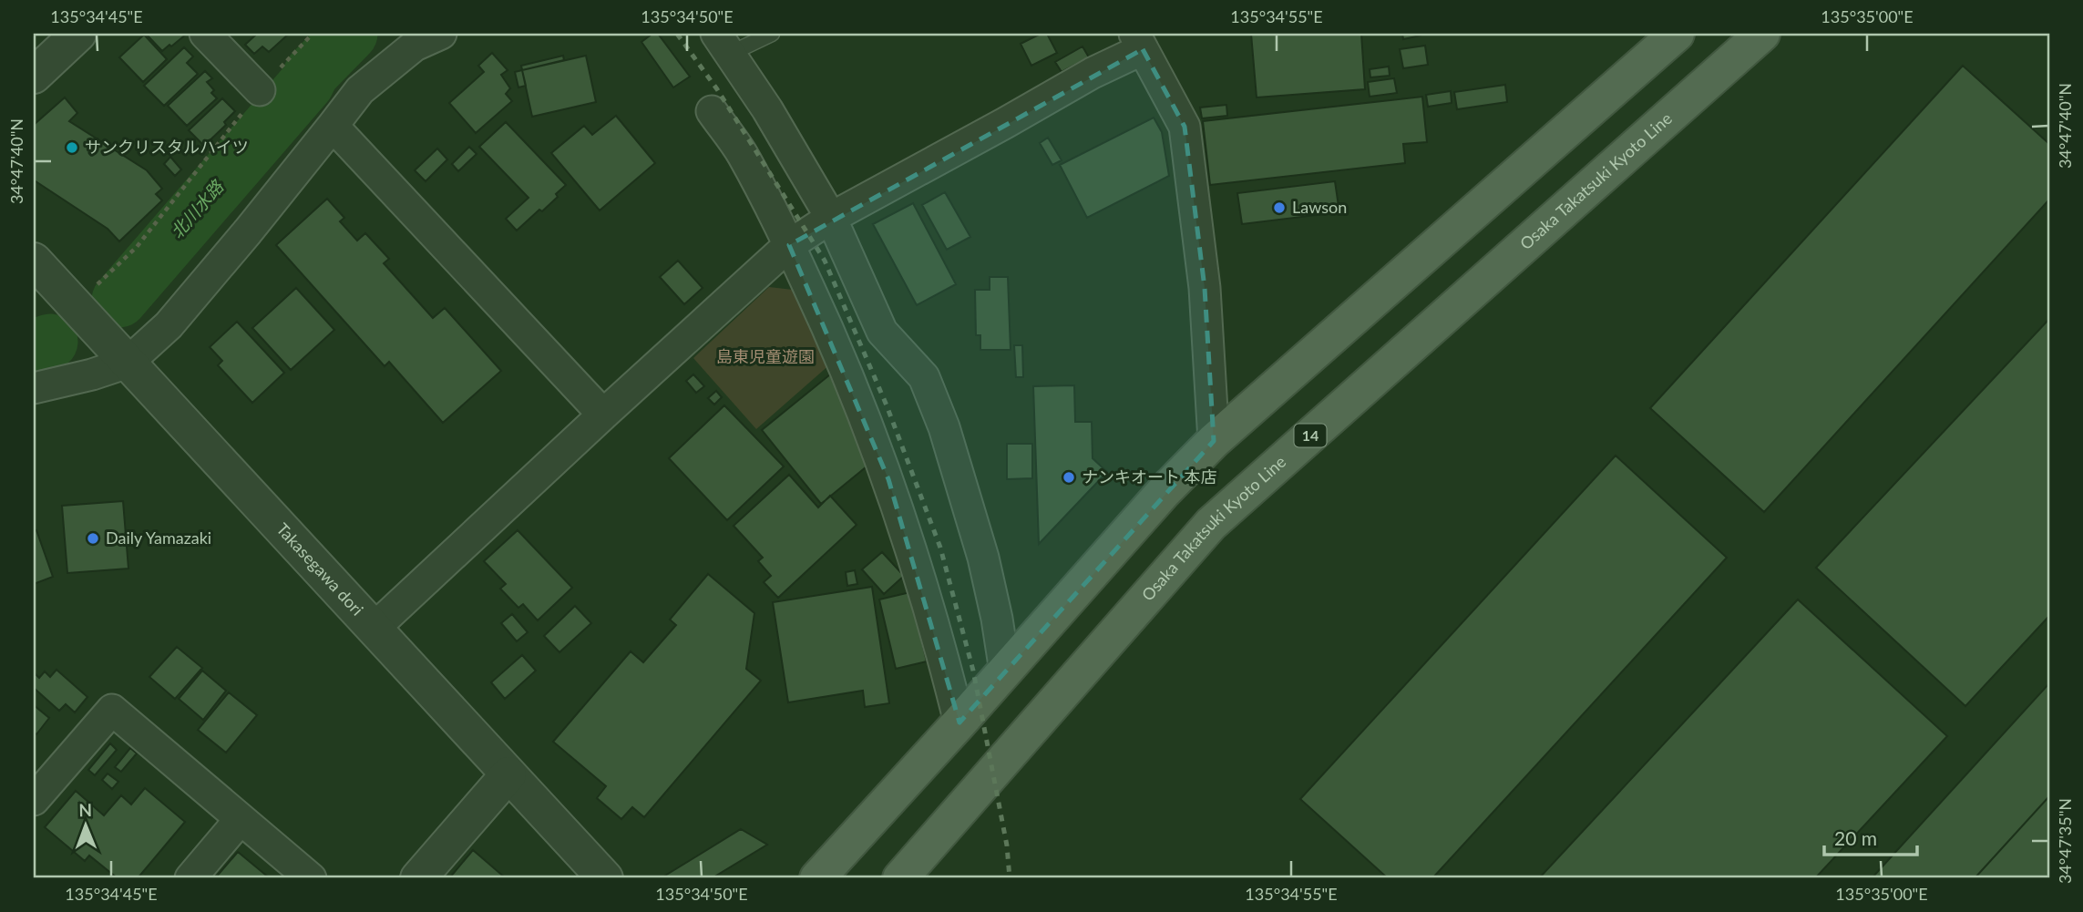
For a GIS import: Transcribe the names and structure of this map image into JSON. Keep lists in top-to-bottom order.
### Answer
{
  "streets": {
    "main road": ["Osaka Takatsuki Kyoto Line", "14"],
    "street": ["Takasegawa dori"]
  },
  "water": ["北川水路"],
  "parks": ["島東児童遊園"],
  "places": [
    "サンクリスタルハイツ",
    "Lawson",
    "ナンキオート 本店",
    "Daily Yamazaki"
  ],
  "scale_bar": "20 m",
  "north": "top",
  "coordinates": [
    "135°34'45\"E",
    "135°34'50\"E",
    "135°34'55\"E",
    "135°35'00\"E",
    "34°47'40\"N",
    "34°47'35\"N"
  ]
}
